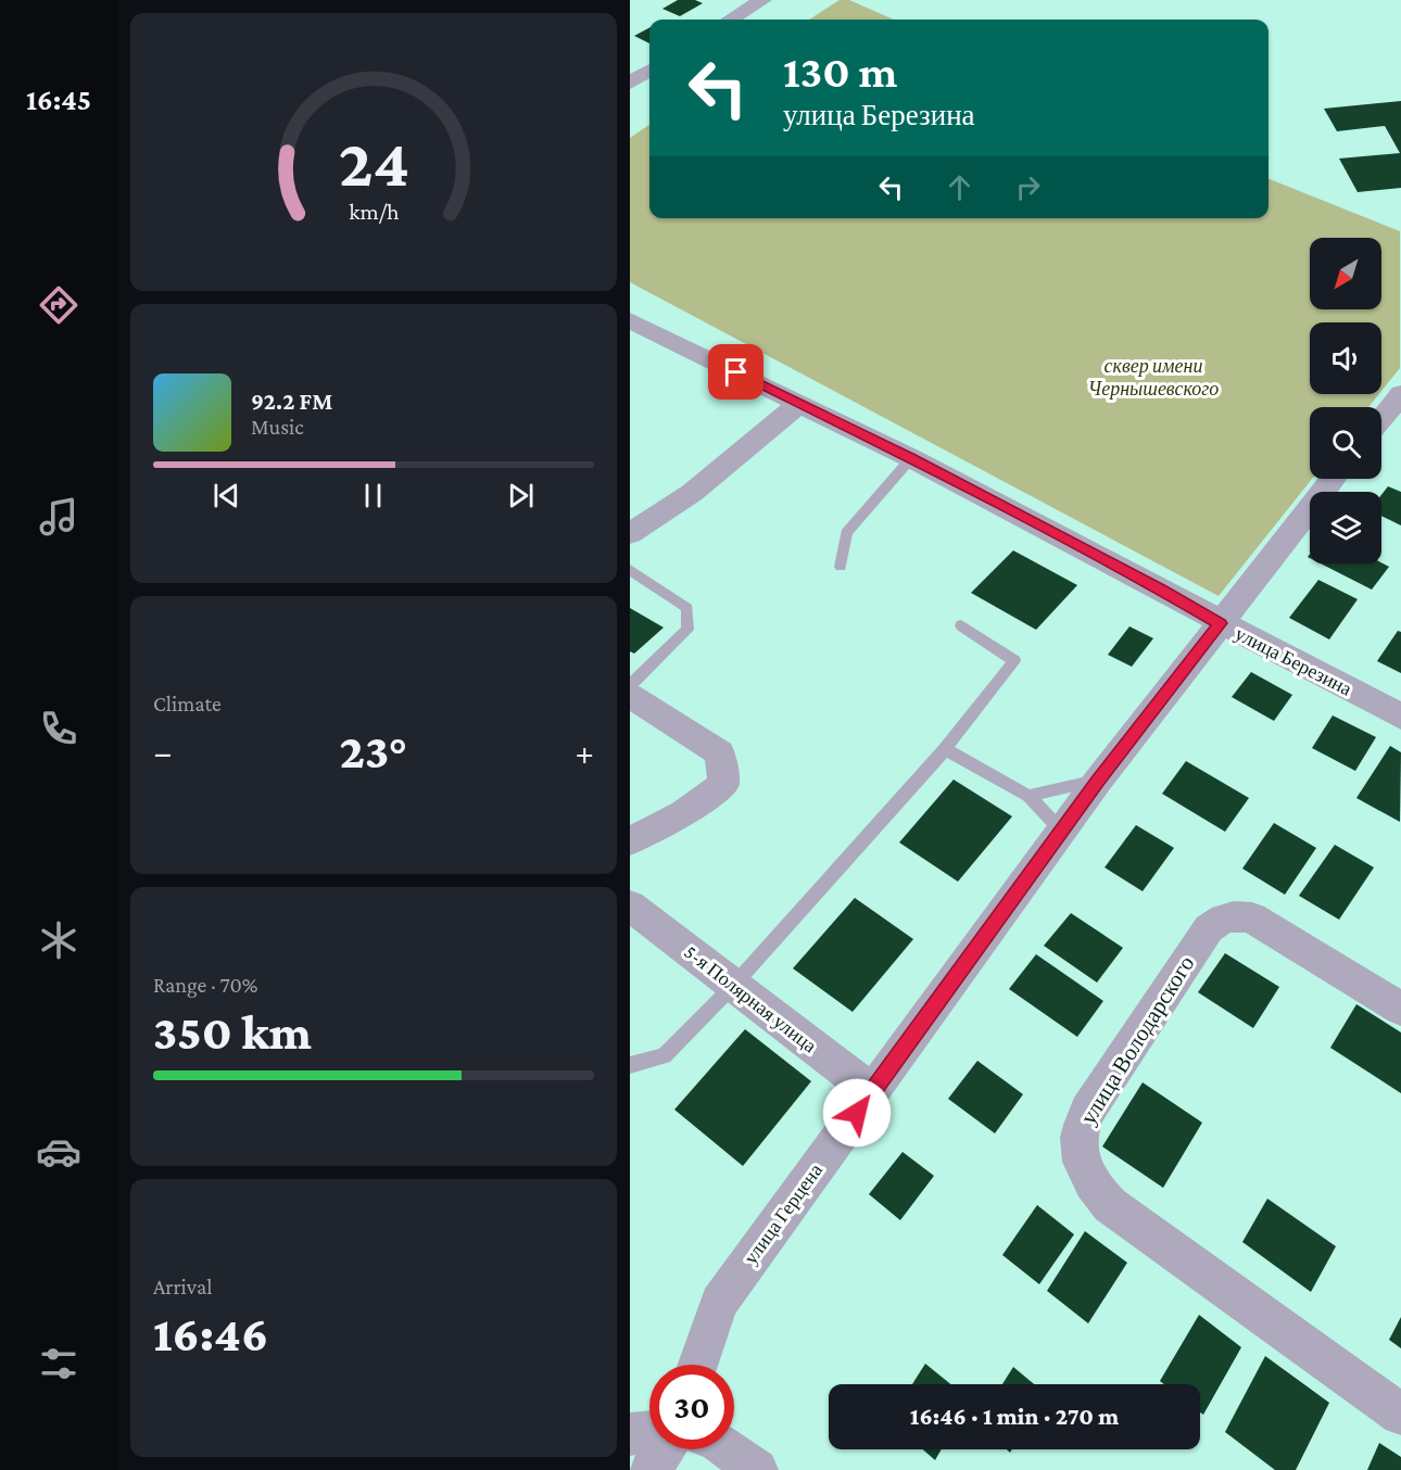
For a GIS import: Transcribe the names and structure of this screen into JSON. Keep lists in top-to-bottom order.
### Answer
{
  "streets": {
    "street": [
      "улица Березина",
      "5-я Полярная улица",
      "улица Володарского",
      "улица Герцена"
    ]
  },
  "crossings": [
    ["улица Березина", "улица Герцена"],
    ["5-я Полярная улица", "улица Герцена"]
  ],
  "parks": ["сквер имени Чернышевского"],
  "north": "bottom left",
  "page": {
    "tabs": "16:45",
    "turn": ["130 m", "улица Березина"],
    "song": ["92.2 FM", "Music"],
    "tile": [
      "Climate",
      ["Range · 70%", "350 km"],
      ["Arrival", "16:46"]
    ],
    "heat": ["−", "23°", "+"],
    "limit": "30",
    "trip": "16:46 · 1 min · 270 m",
    "gauge": ["24", "km/h"]
  }
}
